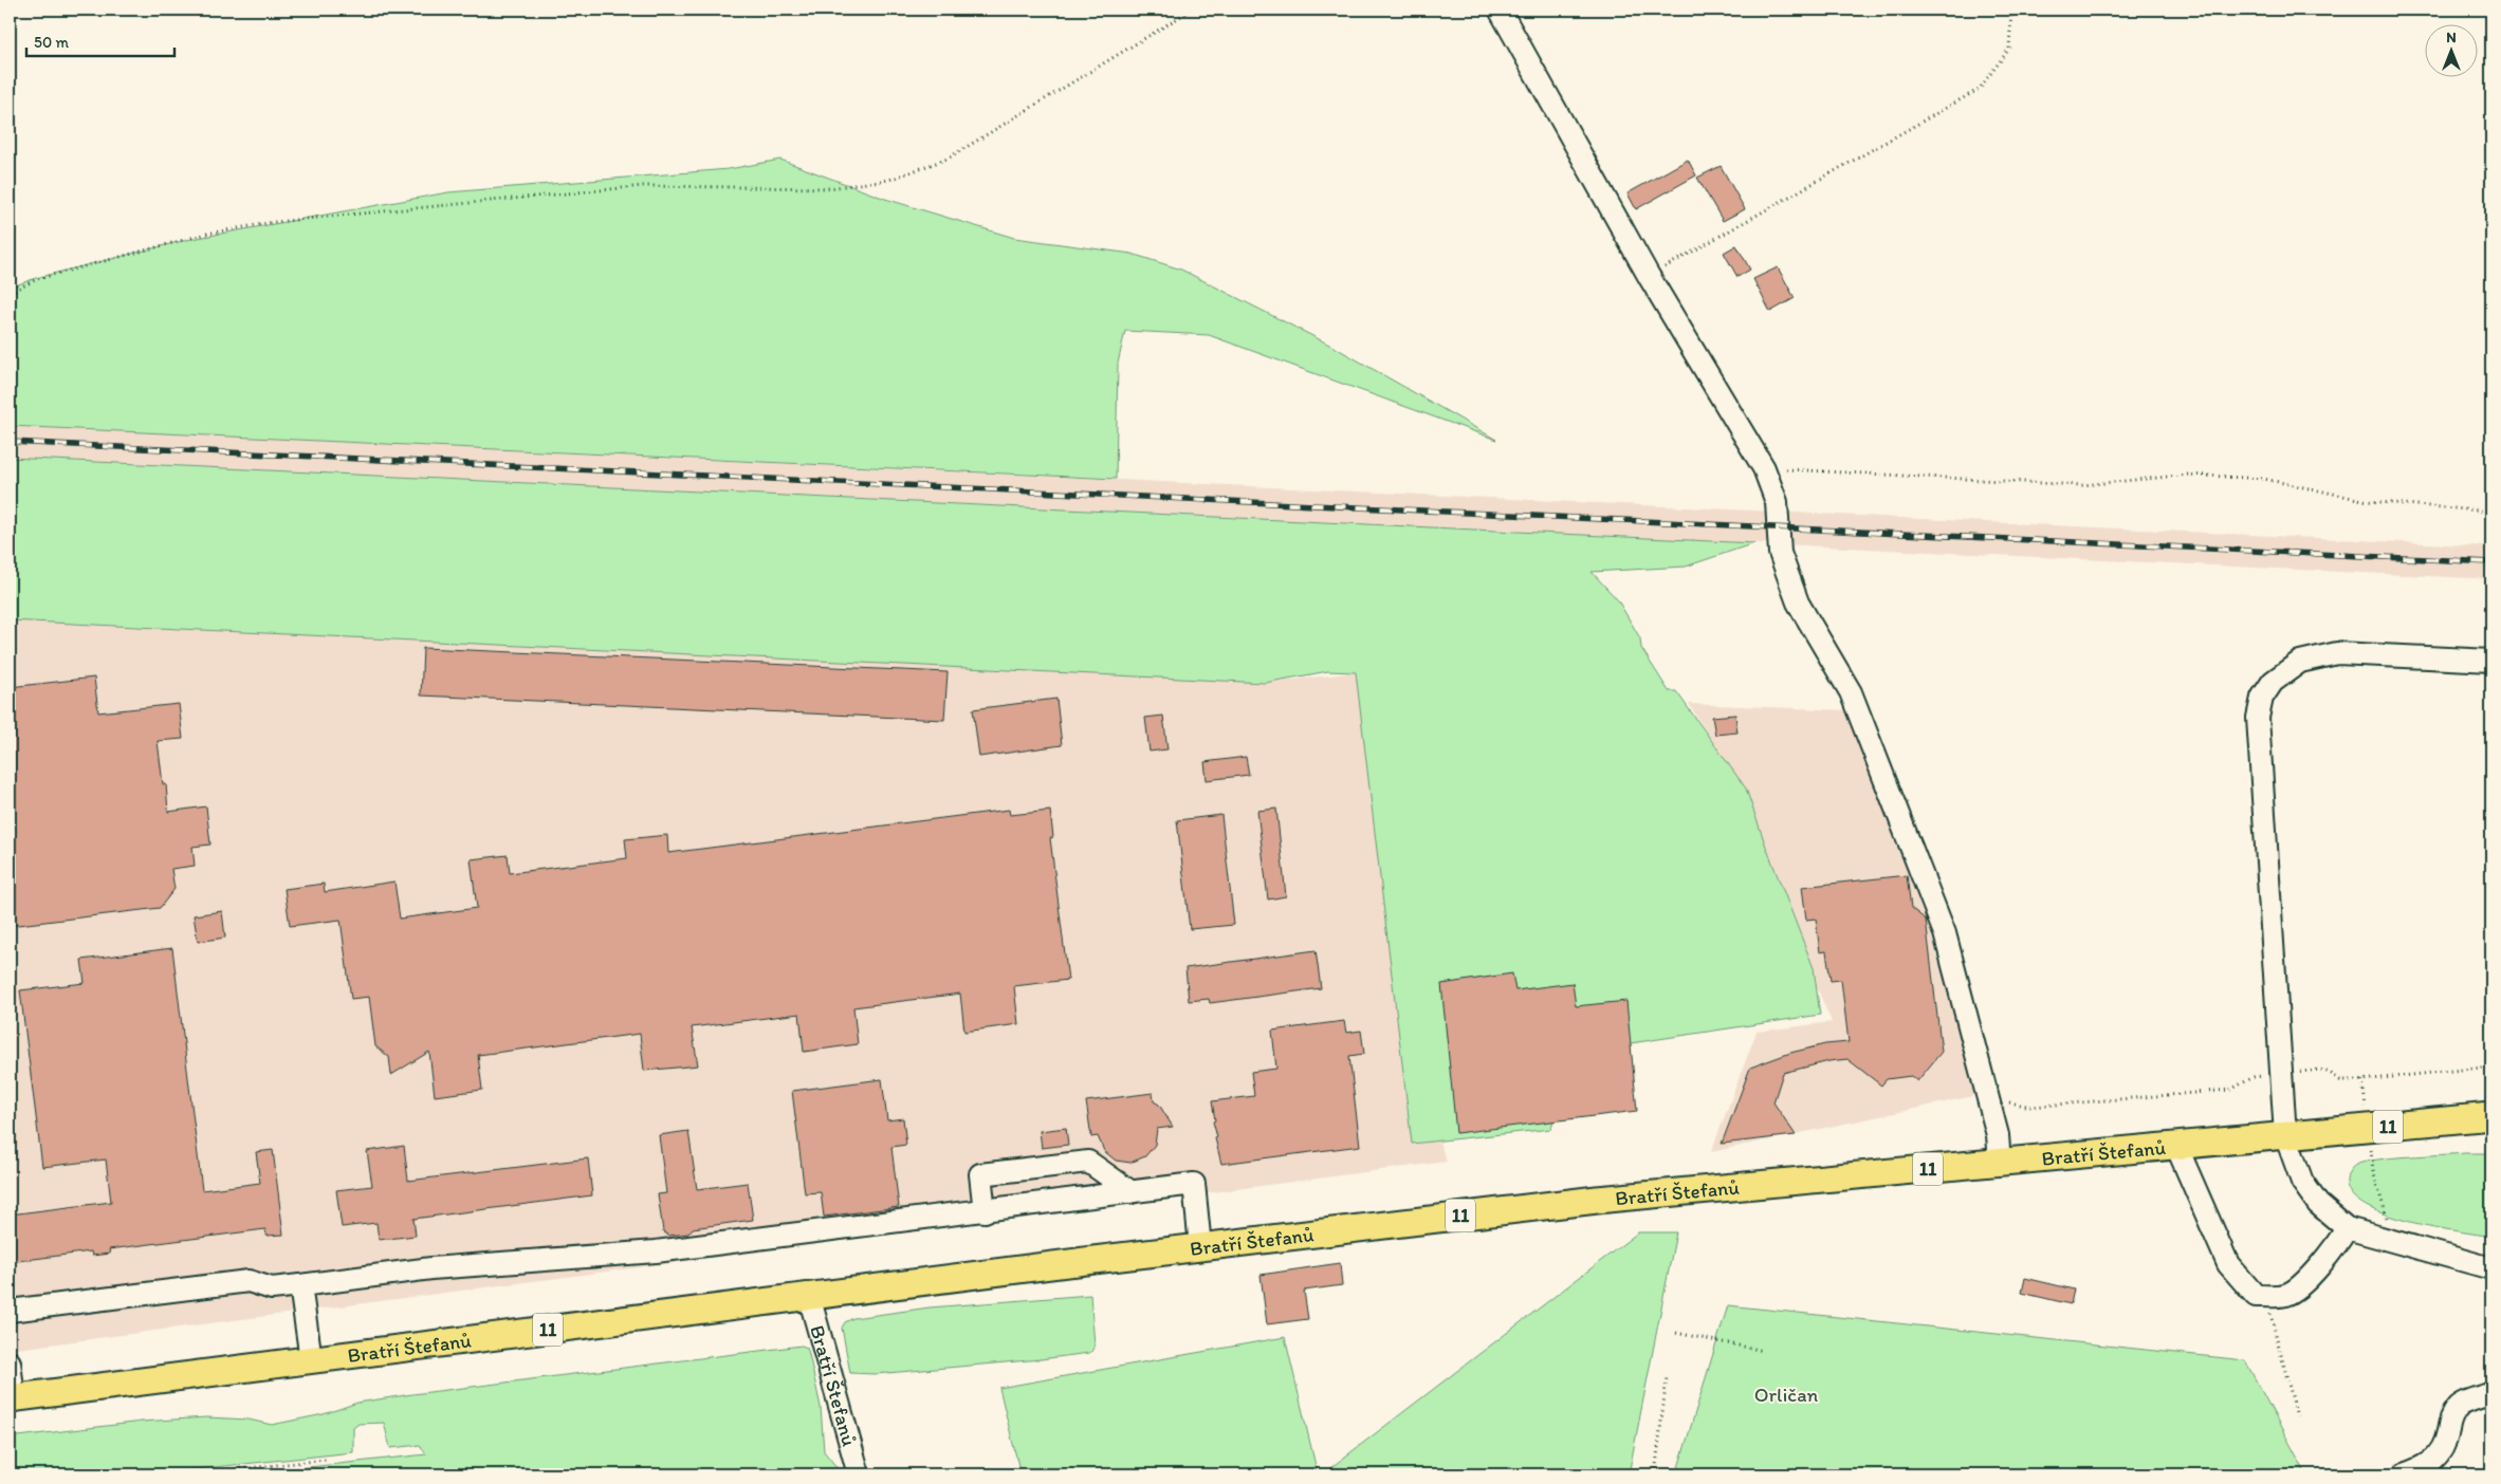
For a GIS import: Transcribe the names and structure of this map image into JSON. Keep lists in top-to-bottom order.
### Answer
{
  "streets": {
    "main road": ["11", "Bratří Štefanů"]
  },
  "crossings": [
    ["11", "Bratří Štefanů"]
  ],
  "parks": ["Orličan"],
  "scale_bar": "50 m",
  "north": "top"
}
